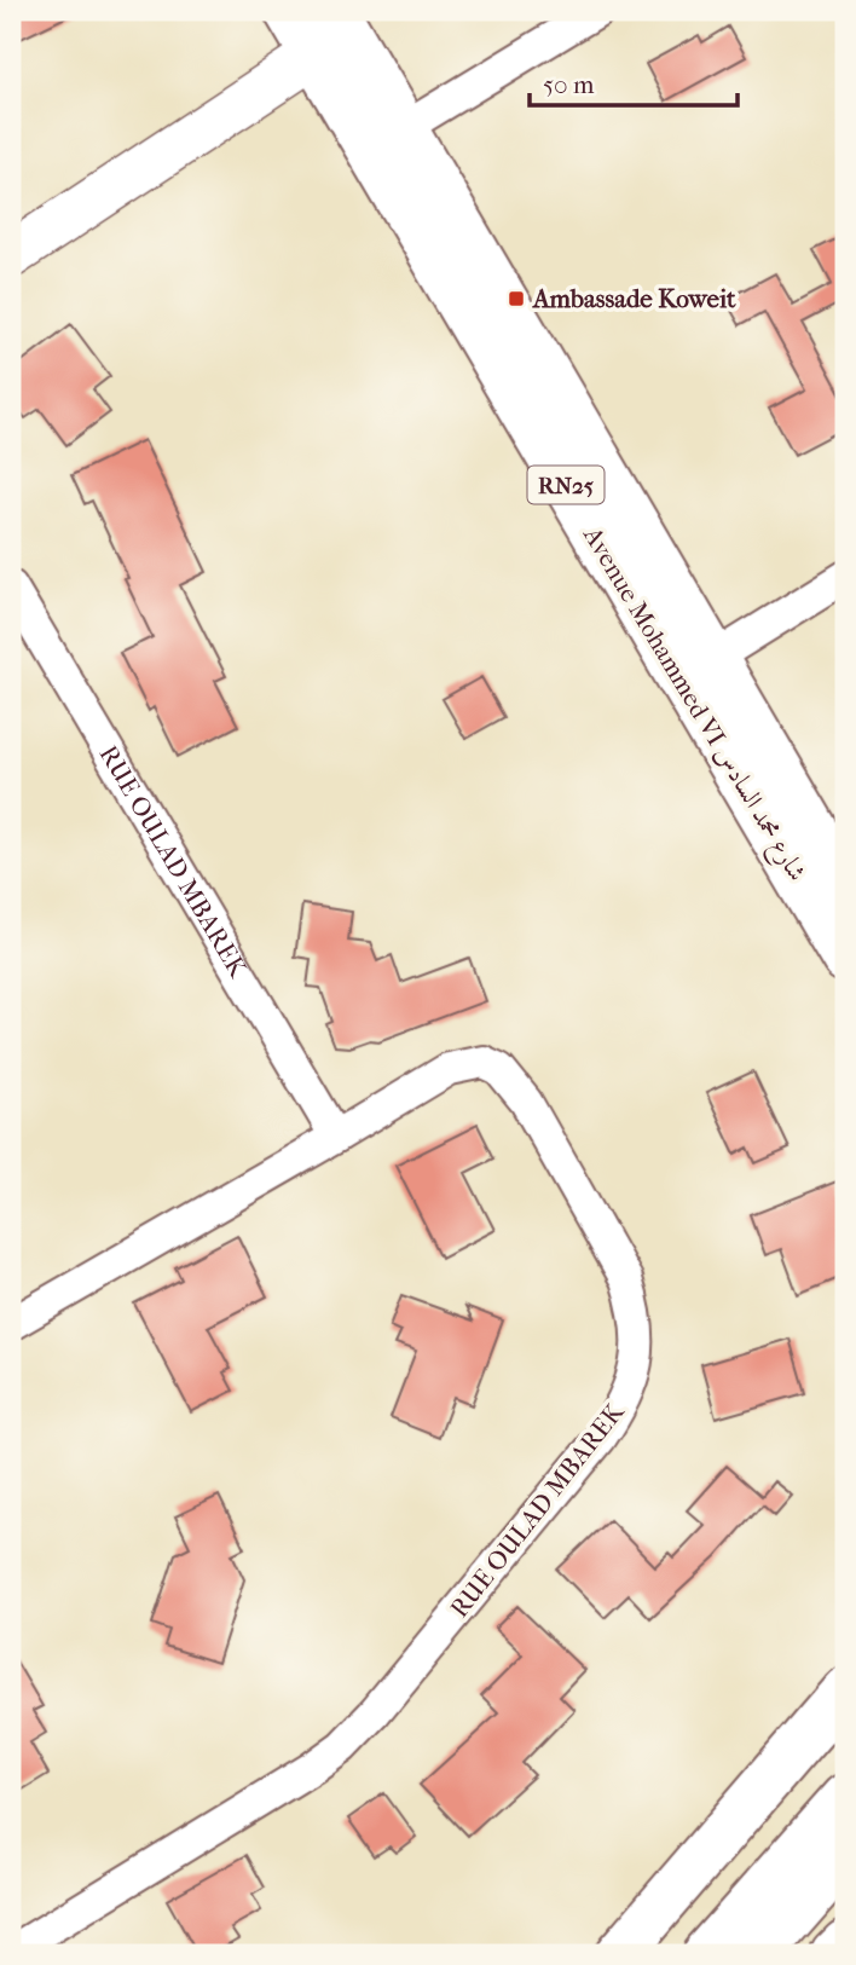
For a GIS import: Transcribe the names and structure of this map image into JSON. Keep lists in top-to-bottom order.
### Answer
{
  "streets": {
    "main road": ["RN25", "Avenue Mohammed VI شارع محمد السادس"],
    "street": ["RUE OULAD MBAREK"]
  },
  "places": {
    "transit": ["Ambassade Koweit"]
  },
  "scale_bar": "50 m"
}
